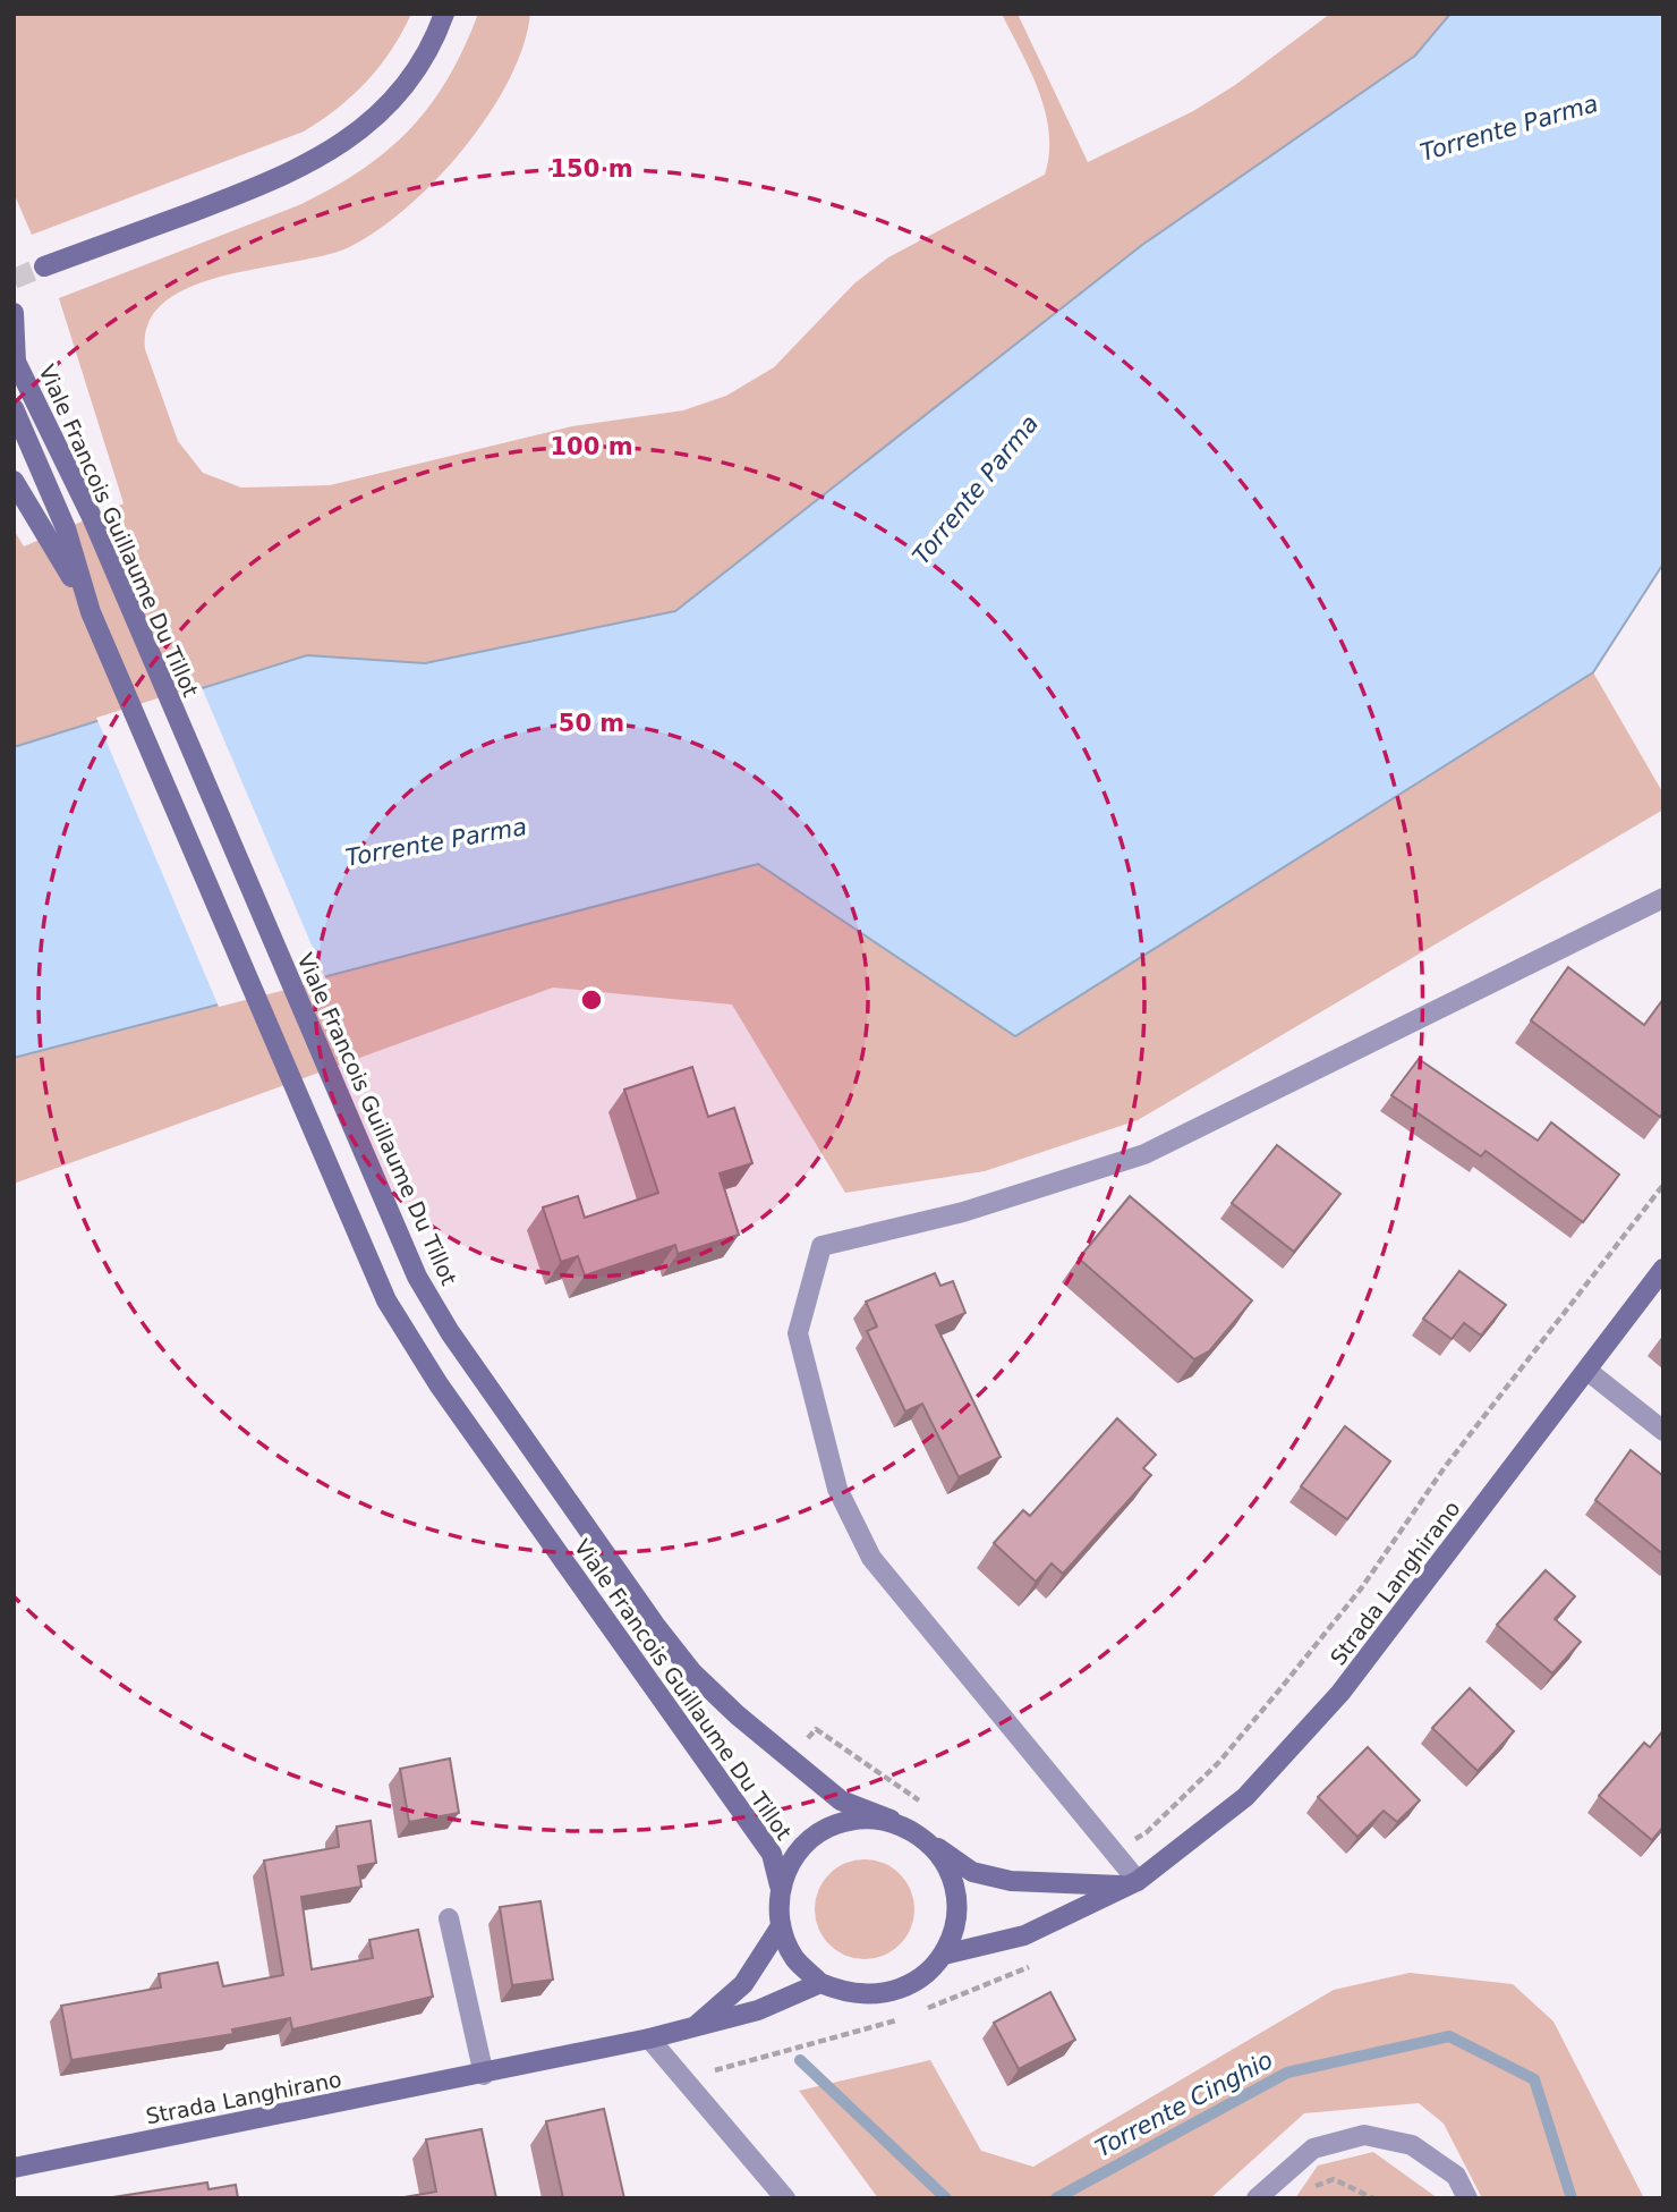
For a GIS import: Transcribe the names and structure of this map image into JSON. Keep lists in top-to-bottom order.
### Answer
{
  "streets": {
    "main road": ["Viale Francois Guillaume Du Tillot", "Strada Langhirano"]
  },
  "crossings": [
    ["Viale Francois Guillaume Du Tillot", "Strada Langhirano"]
  ],
  "water": ["Torrente Parma", "Torrente Cinghio"],
  "rings": ["150 m", "100 m", "50 m"]
}
